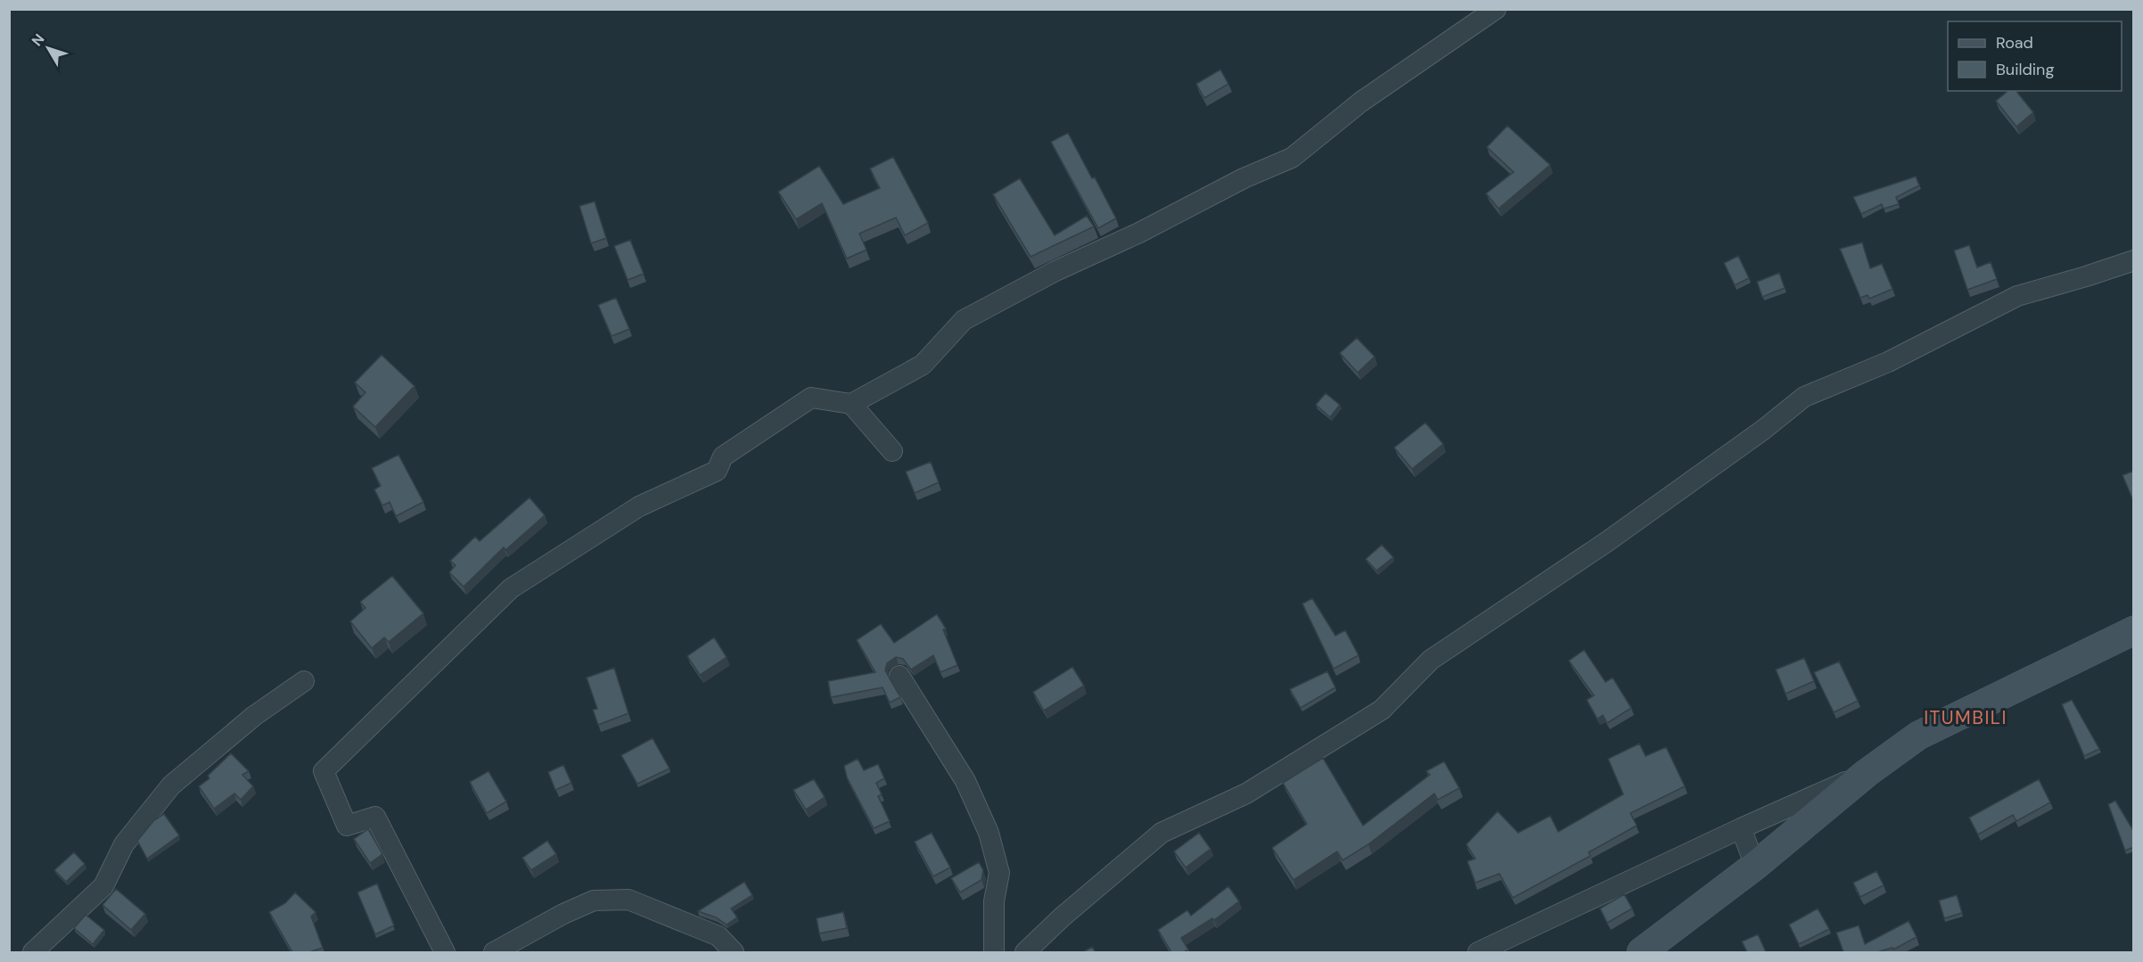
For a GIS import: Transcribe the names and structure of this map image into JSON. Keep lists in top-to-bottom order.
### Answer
{
  "districts": ["ITUMBILI"],
  "legend": ["Road", "Building"],
  "north": "top left"
}
